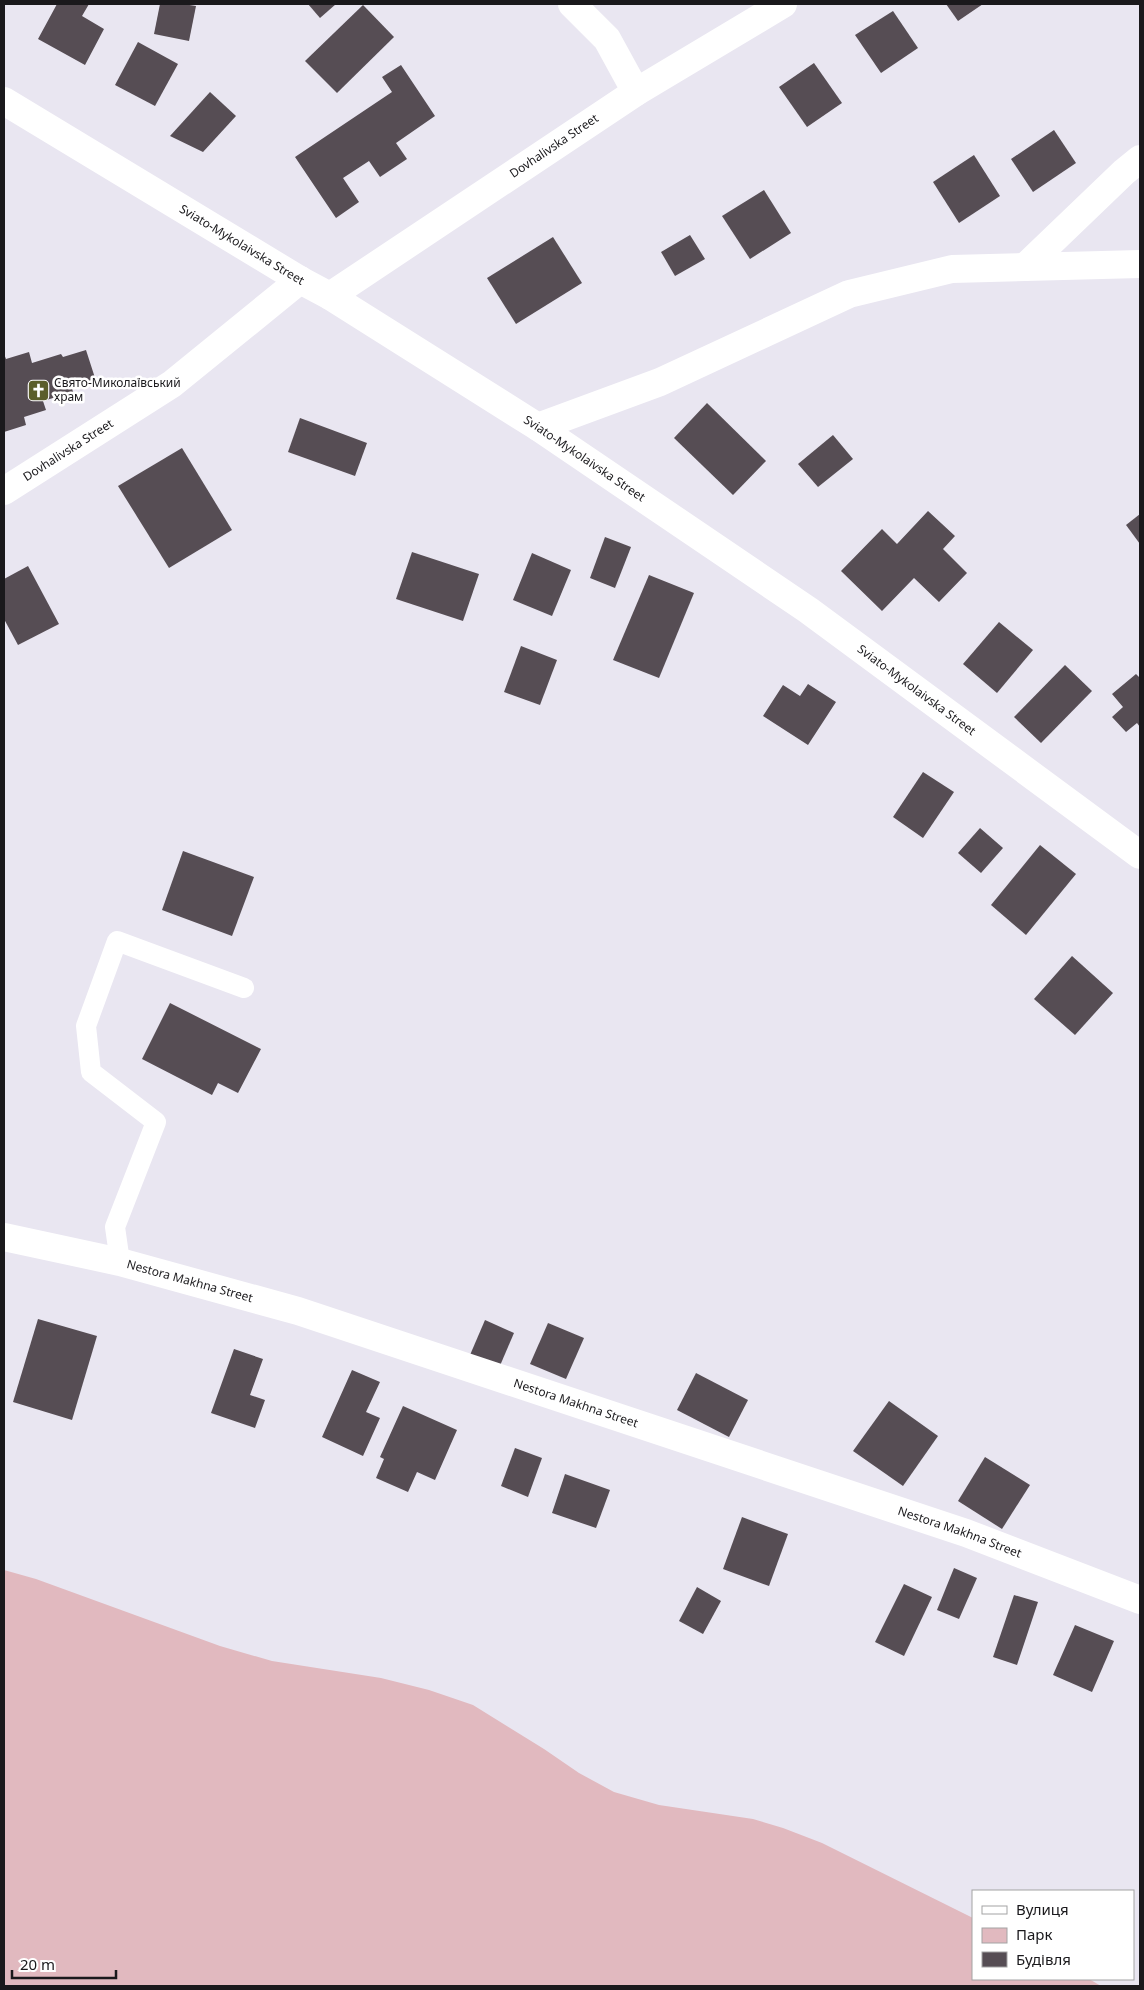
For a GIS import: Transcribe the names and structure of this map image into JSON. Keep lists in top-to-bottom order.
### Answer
{
  "streets": {
    "street": ["Dovhalivska Street", "Sviato-Mykolaivska Street", "Nestora Makhna Street"]
  },
  "crossings": [
    ["Dovhalivska Street", "Sviato-Mykolaivska Street"]
  ],
  "places": {
    "church": ["Свято-Миколаївський храм"]
  },
  "legend": ["Вулиця", "Парк", "Будівля"],
  "scale_bar": "20 m"
}
